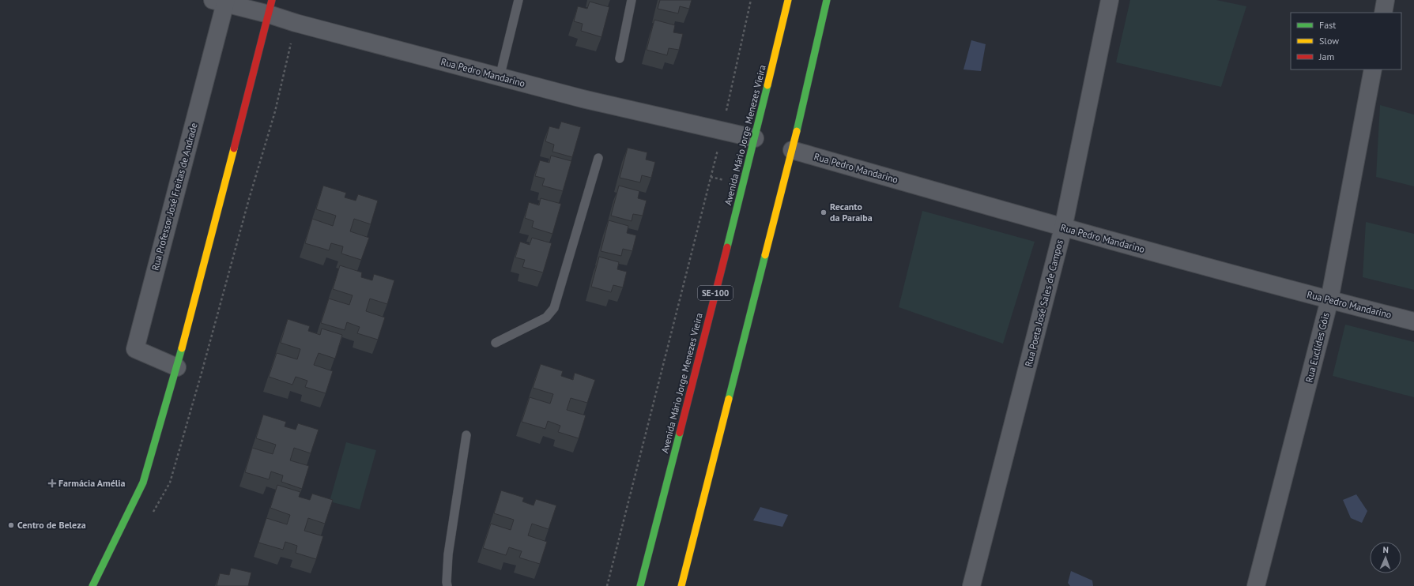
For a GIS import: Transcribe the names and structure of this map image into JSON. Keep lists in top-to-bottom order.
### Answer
{
  "streets": {
    "main road": ["Avenida Mário Jorge Menezes Vieira", "SE-100"],
    "street": [
      "Rua Pedro Mandarino",
      "Rua Professor José Freitas de Andrade",
      "Rua Poeta José Sales de Campos",
      "Rua Euclídes Góis"
    ]
  },
  "crossings": [
    ["Rua Pedro Mandarino", "Avenida Mário Jorge Menezes Vieira"],
    ["Rua Pedro Mandarino", "Rua Professor José Freitas de Andrade"],
    ["Rua Pedro Mandarino", "Rua Poeta José Sales de Campos"],
    ["Rua Pedro Mandarino", "Rua Euclídes Góis"]
  ],
  "places": {
    "other": ["Recanto da Paraiba", "Centro de Beleza"],
    "health": ["Farmácia Amélia"]
  },
  "legend": ["Fast", "Slow", "Jam"],
  "north": "top"
}
